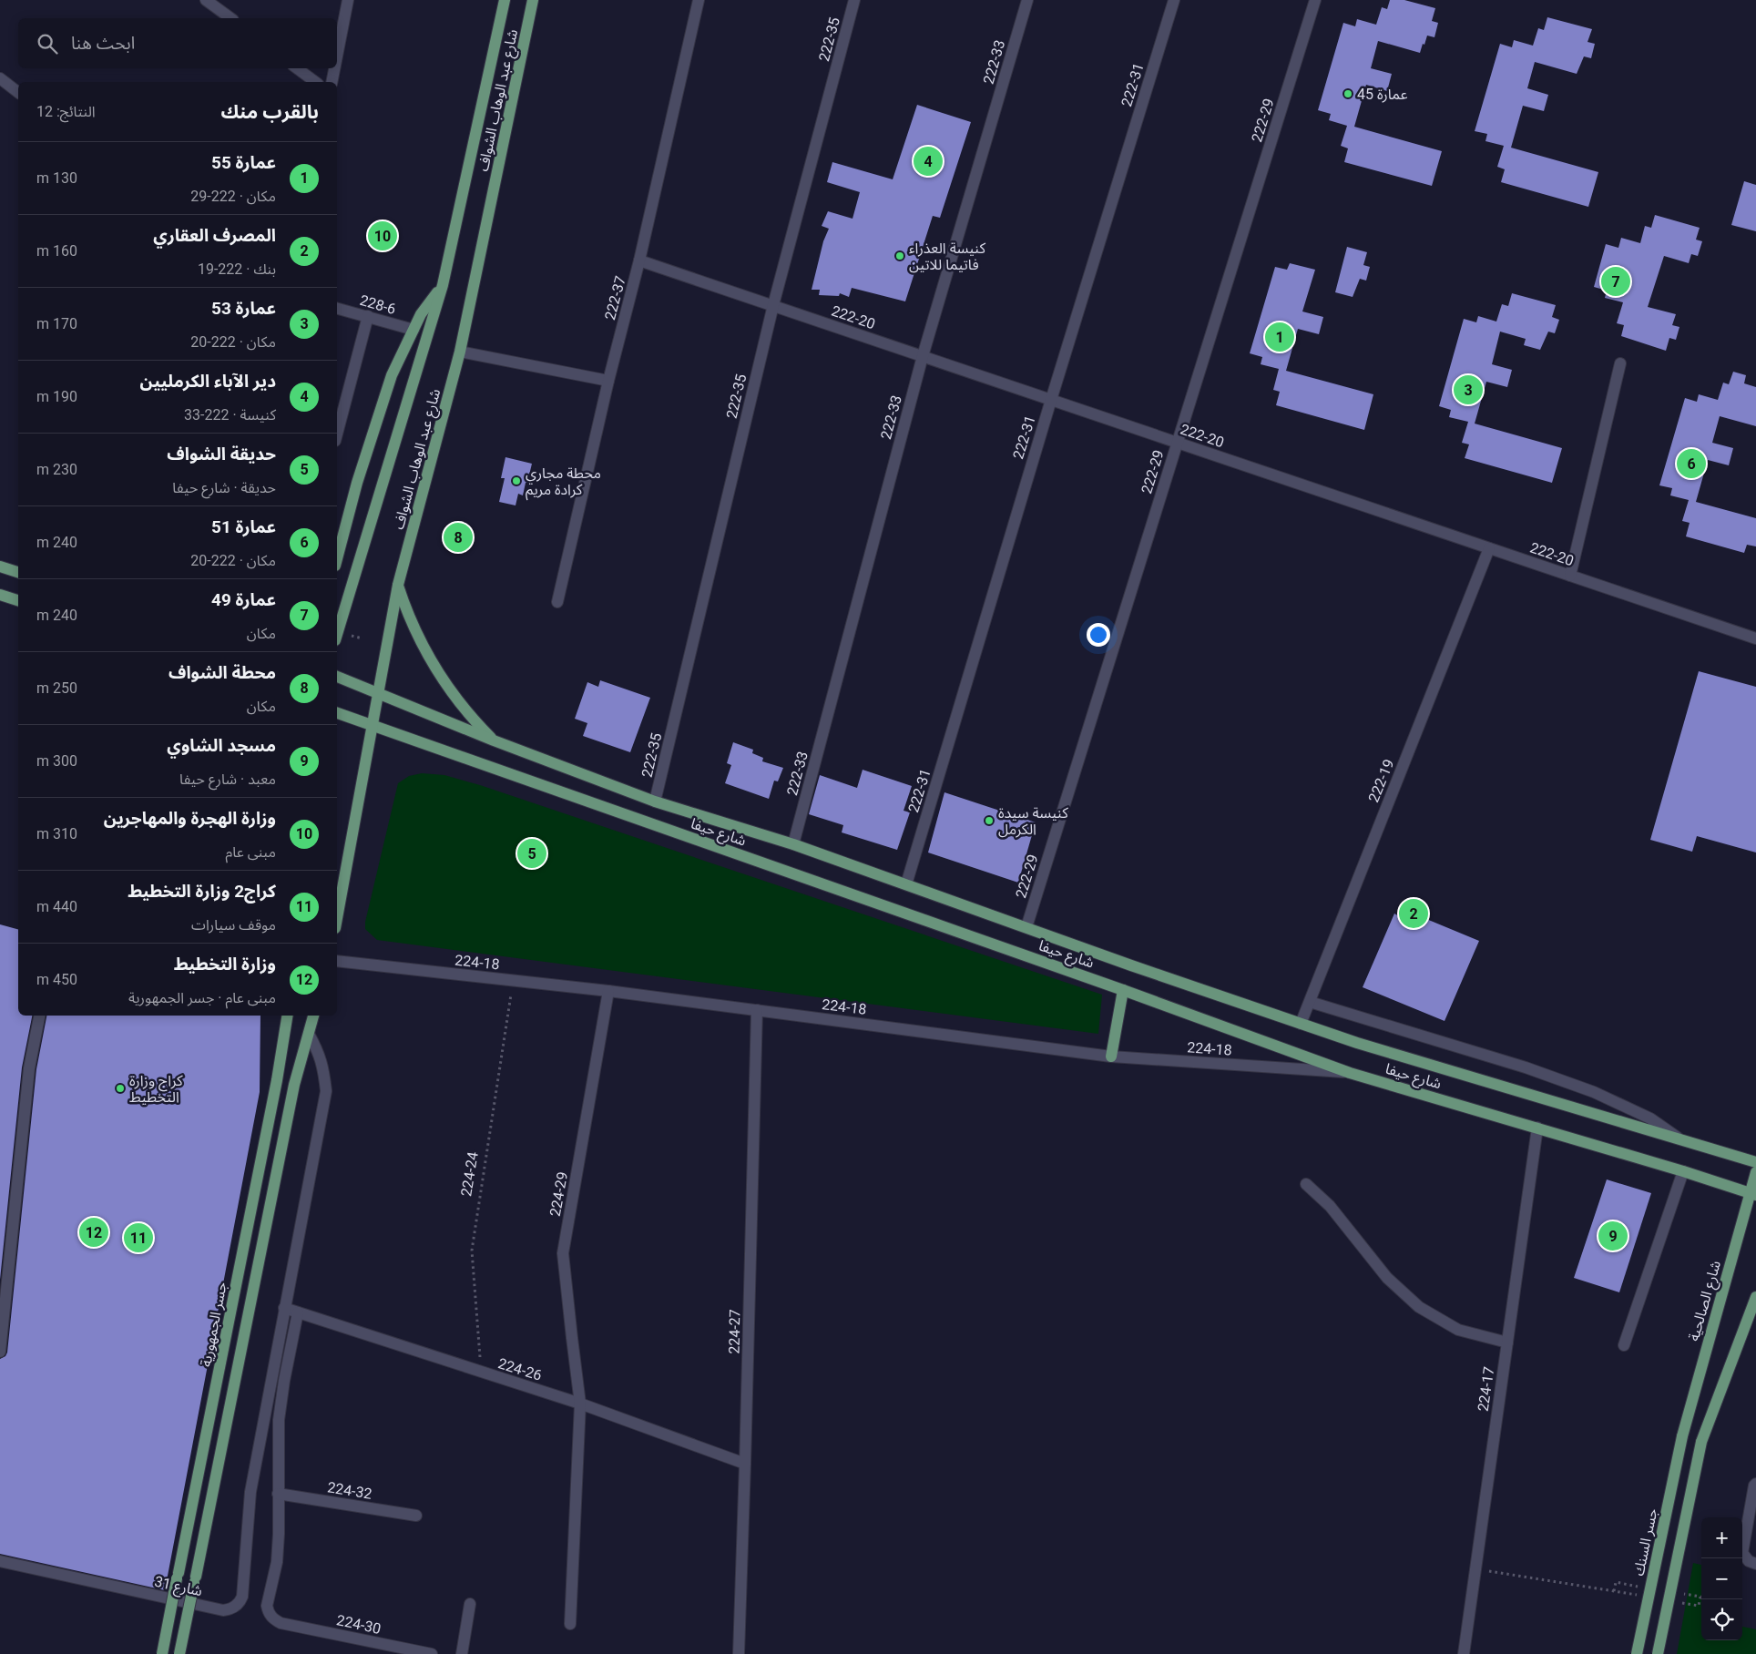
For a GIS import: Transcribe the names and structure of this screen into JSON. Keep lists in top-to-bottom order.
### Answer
{
  "streets": {
    "main road": [
      "شارع عبد الوهاب الشواف",
      "شارع حيفا",
      "شارع الصالحية",
      "جسر الجمهورية",
      "جسر السنك"
    ],
    "street": [
      "222-35",
      "222-33",
      "222-31",
      "222-29",
      "222-37",
      "228-6",
      "222-20",
      "222-19",
      "224-18",
      "224-29",
      "224-27",
      "224-26",
      "224-17",
      "224-32",
      "شارع 31",
      "224-30"
    ],
    "path": ["224-24"]
  },
  "crossings": [
    ["222-35", "222-20"],
    ["222-35", "شارع حيفا"],
    ["222-33", "222-20"],
    ["222-33", "شارع حيفا"],
    ["222-31", "222-20"],
    ["222-31", "شارع حيفا"],
    ["شارع عبد الوهاب الشواف", "شارع حيفا"],
    ["222-29", "222-20"],
    ["222-29", "شارع حيفا"],
    ["222-37", "222-20"],
    ["222-20", "222-19"],
    ["222-19", "شارع حيفا"],
    ["شارع حيفا", "224-18"],
    ["شارع حيفا", "شارع الصالحية"],
    ["شارع حيفا", "224-17"],
    ["224-18", "224-24"],
    ["224-18", "224-29"],
    ["224-18", "224-27"],
    ["224-24", "224-26"],
    ["224-29", "224-26"],
    ["شارع الصالحية", "جسر السنك"],
    ["224-27", "224-26"],
    ["224-26", "شارع 31"],
    ["224-32", "224-30"]
  ],
  "places": [
    "عمارة 45",
    "كنيسة العذراء فاتيما للاتين",
    "محطة مجاري كرادة مريم",
    "كنيسة سيدة الكرمل",
    "كراج وزارة التخطيط"
  ],
  "page": {
    "search": "ابحث هنا",
    "heading": ["بالقرب منك", "النتائج: 12"],
    "list": [
      {
        "mark": "1",
        "name": "عمارة 55",
        "note": "مكان · 222-29",
        "value": "130 m"
      },
      {
        "mark": "2",
        "name": "المصرف العقاري",
        "note": "بنك · 222-19",
        "value": "160 m"
      },
      {
        "mark": "3",
        "name": "عمارة 53",
        "note": "مكان · 222-20",
        "value": "170 m"
      },
      {
        "mark": "4",
        "name": "دير الآباء الكرمليين",
        "note": "كنيسة · 222-33",
        "value": "190 m"
      },
      {
        "mark": "5",
        "name": "حديقة الشواف",
        "note": "حديقة · شارع حيفا",
        "value": "230 m"
      },
      {
        "mark": "6",
        "name": "عمارة 51",
        "note": "مكان · 222-20",
        "value": "240 m"
      },
      {
        "mark": "7",
        "name": "عمارة 49",
        "note": "مكان",
        "value": "240 m"
      },
      {
        "mark": "8",
        "name": "محطة الشواف",
        "note": "مكان",
        "value": "250 m"
      },
      {
        "mark": "9",
        "name": "مسجد الشاوي",
        "note": "معبد · شارع حيفا",
        "value": "300 m"
      },
      {
        "mark": "10",
        "name": "وزارة الهجرة والمهاجرين",
        "note": "مبنى عام",
        "value": "310 m"
      },
      {
        "mark": "11",
        "name": "كراج2 وزارة التخطيط",
        "note": "موقف سيارات",
        "value": "440 m"
      },
      {
        "mark": "12",
        "name": "وزارة التخطيط",
        "note": "مبنى عام · جسر الجمهورية",
        "value": "450 m"
      }
    ],
    "pins": [
      "4",
      "10",
      "7",
      "1",
      "3",
      "6",
      "8",
      "5",
      "2",
      "12",
      "9",
      "11"
    ],
    "map_buttons": ["+", "−"]
  }
}
